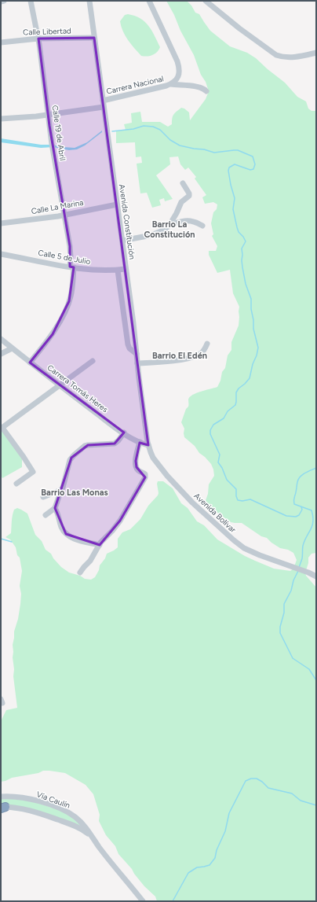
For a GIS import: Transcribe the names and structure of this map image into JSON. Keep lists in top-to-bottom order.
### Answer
{
  "streets": {
    "street": [
      "Calle Libertad",
      "Carrera Nacional",
      "Calle 19 de Abril",
      "Calle La Marina",
      "Avenida Constitución",
      "Calle 5 de Julio",
      "Carrera Tomás Heres",
      "Avenida Bolívar",
      "Vía Caulín"
    ]
  },
  "crossings": [
    ["Calle Libertad", "Calle 19 de Abril"],
    ["Calle Libertad", "Avenida Constitución"],
    ["Carrera Nacional", "Calle 19 de Abril"],
    ["Carrera Nacional", "Avenida Constitución"],
    ["Calle 19 de Abril", "Calle La Marina"],
    ["Calle 19 de Abril", "Calle 5 de Julio"],
    ["Calle 19 de Abril", "Carrera Tomás Heres"],
    ["Calle La Marina", "Avenida Constitución"],
    ["Avenida Constitución", "Calle 5 de Julio"],
    ["Avenida Constitución", "Carrera Tomás Heres"],
    ["Avenida Constitución", "Avenida Bolívar"],
    ["Carrera Tomás Heres", "Avenida Bolívar"]
  ],
  "districts": ["Barrio La Constitución", "Barrio El Edén", "Barrio Las Monas"]
}
